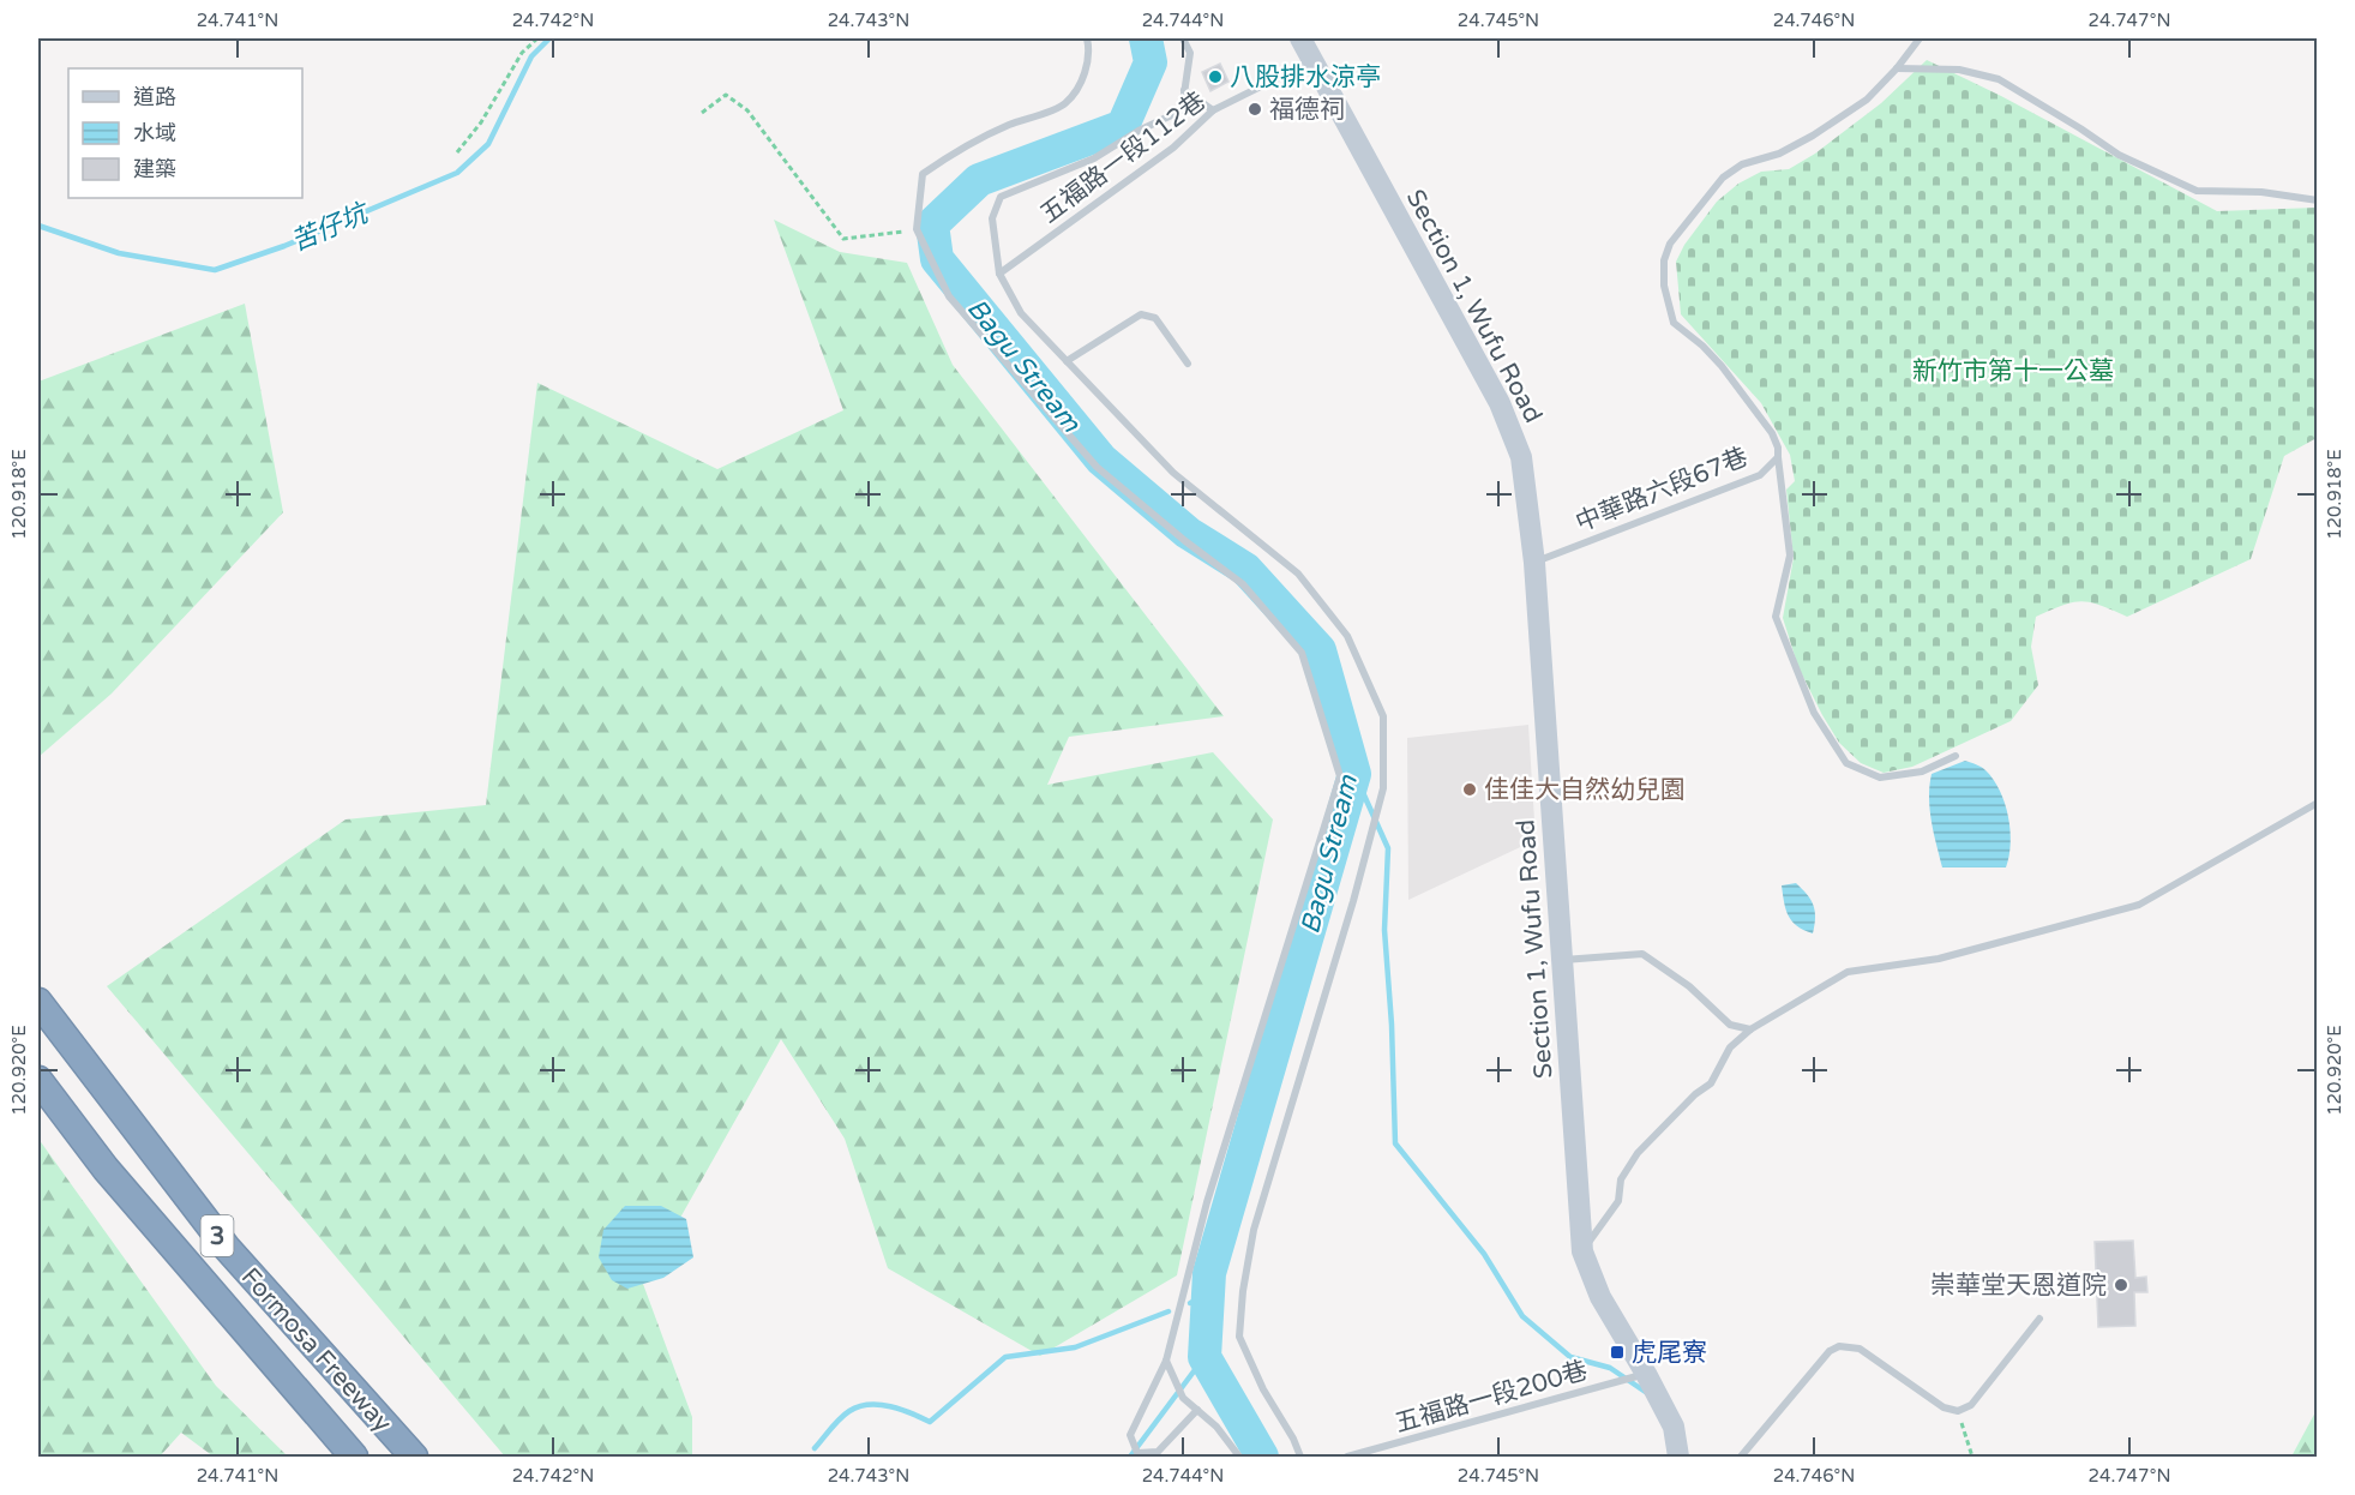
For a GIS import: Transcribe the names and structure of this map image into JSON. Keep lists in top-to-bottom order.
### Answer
{
  "streets": {
    "highway": ["3", "Formosa Freeway"],
    "main road": ["Section 1, Wufu Road"],
    "lane": ["五福路一段112巷", "中華路六段67巷", "五福路一段200巷"]
  },
  "crossings": [
    ["五福路一段112巷", "Section 1, Wufu Road"],
    ["Section 1, Wufu Road", "中華路六段67巷"],
    ["Section 1, Wufu Road", "五福路一段200巷"]
  ],
  "water": ["苦仔坑", "Bagu Stream"],
  "parks": ["新竹市第十一公墓"],
  "places": {
    "other": [
      "八股排水涼亭",
      "福德祠",
      "佳佳大自然幼兒園",
      "崇華堂天恩道院"
    ],
    "transit": ["虎尾寮"]
  },
  "legend": ["道路", "水域", "建築"],
  "coordinates": [
    "24.741°N",
    "24.742°N",
    "24.743°N",
    "24.744°N",
    "24.745°N",
    "24.746°N",
    "24.747°N",
    "120.918°E",
    "120.920°E"
  ]
}
